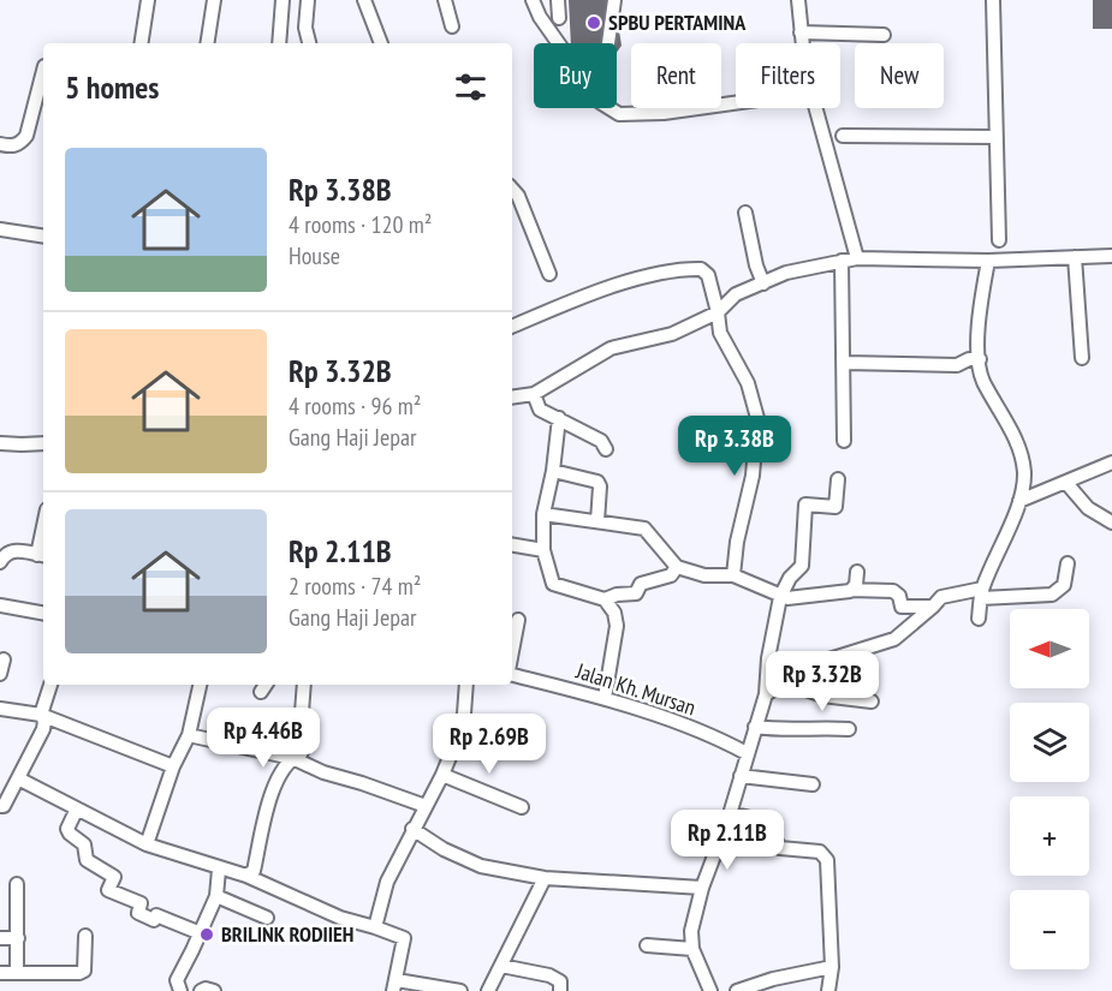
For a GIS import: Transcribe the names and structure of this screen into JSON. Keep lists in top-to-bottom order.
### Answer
{
  "streets": {
    "street": ["Jalan Kh. Mursan"]
  },
  "places": ["SPBU PERTAMINA", "BRILINK RODIIEH"],
  "north": "left",
  "page": {
    "chip": [
      "Buy",
      "Rent",
      "Filters",
      "New"
    ],
    "heading": "5 homes",
    "list": [
      {
        "name": "Rp 3.38B",
        "note": "4 rooms · 120 m² · House"
      },
      {
        "name": "Rp 3.32B",
        "note": "4 rooms · 96 m² · Gang Haji Jepar"
      },
      {
        "name": "Rp 2.11B",
        "note": "2 rooms · 74 m² · Gang Haji Jepar"
      }
    ],
    "price": [
      "Rp 3.38B",
      "Rp 3.32B",
      "Rp 4.46B",
      "Rp 2.69B",
      "Rp 2.11B"
    ],
    "map_buttons": ["+", "−"]
  }
}
